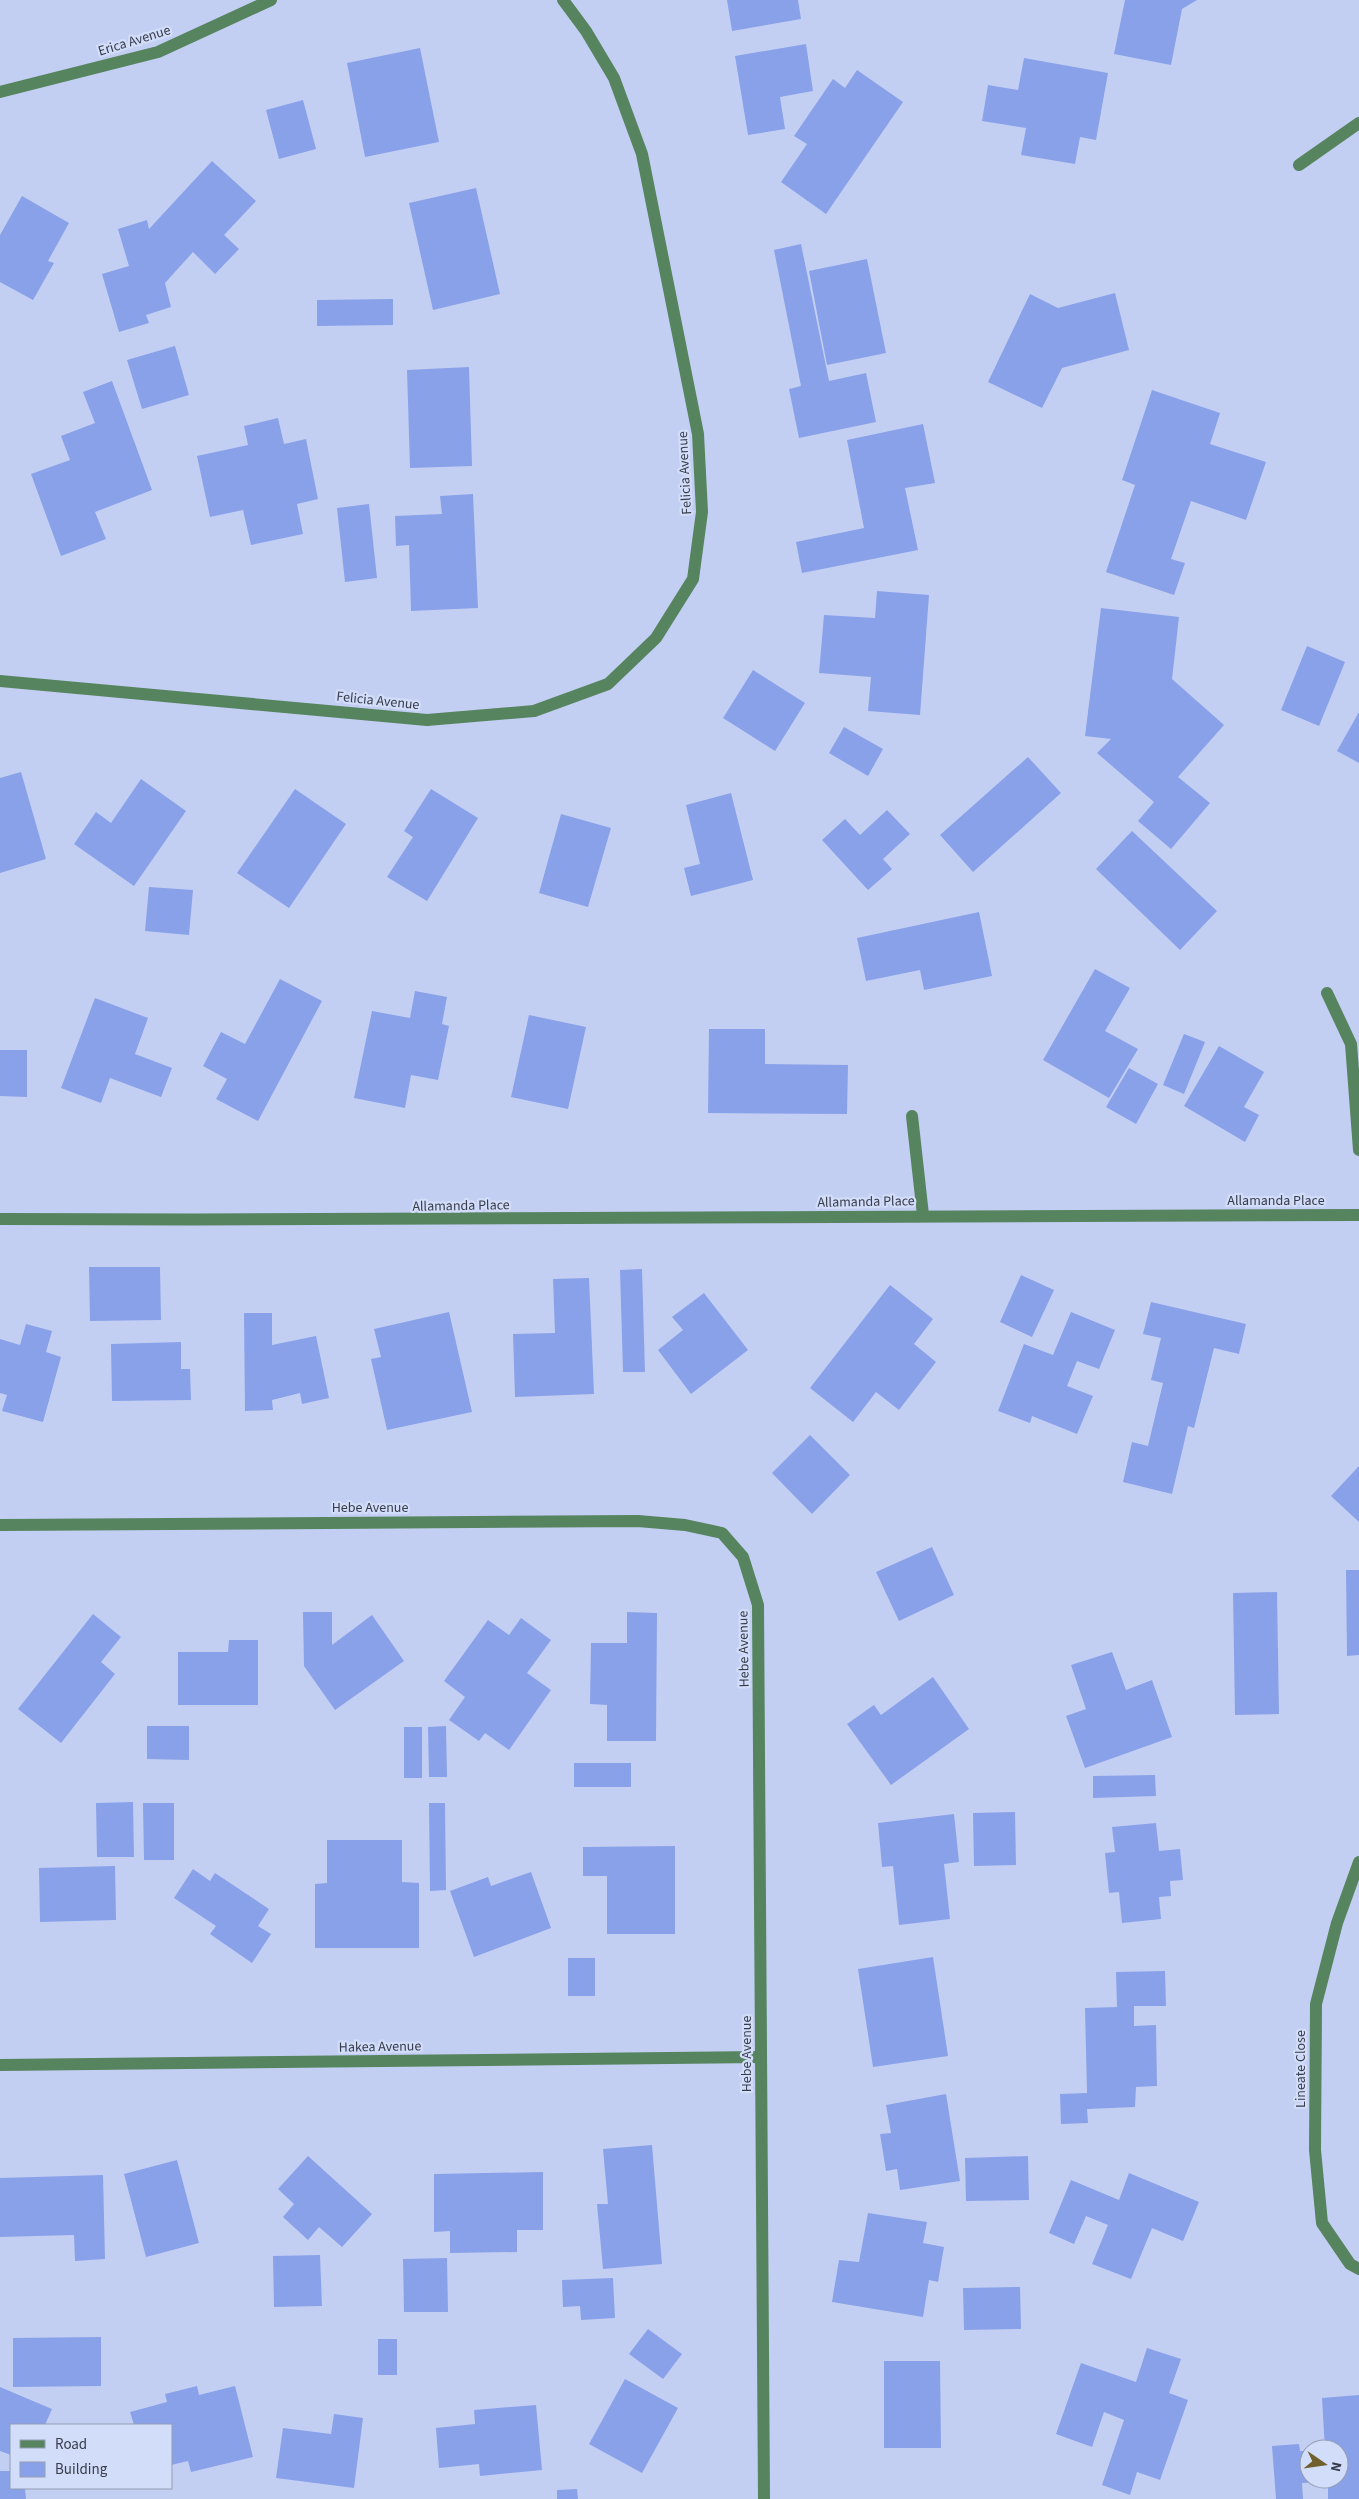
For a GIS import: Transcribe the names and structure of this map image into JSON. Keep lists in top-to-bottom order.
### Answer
{
  "streets": {
    "street": [
      "Erica Avenue",
      "Felicia Avenue",
      "Allamanda Place",
      "Hebe Avenue",
      "Hakea Avenue",
      "Lineate Close"
    ]
  },
  "crossings": [
    ["Hebe Avenue", "Hakea Avenue"]
  ],
  "legend": ["Road", "Building"],
  "north": "right"
}
